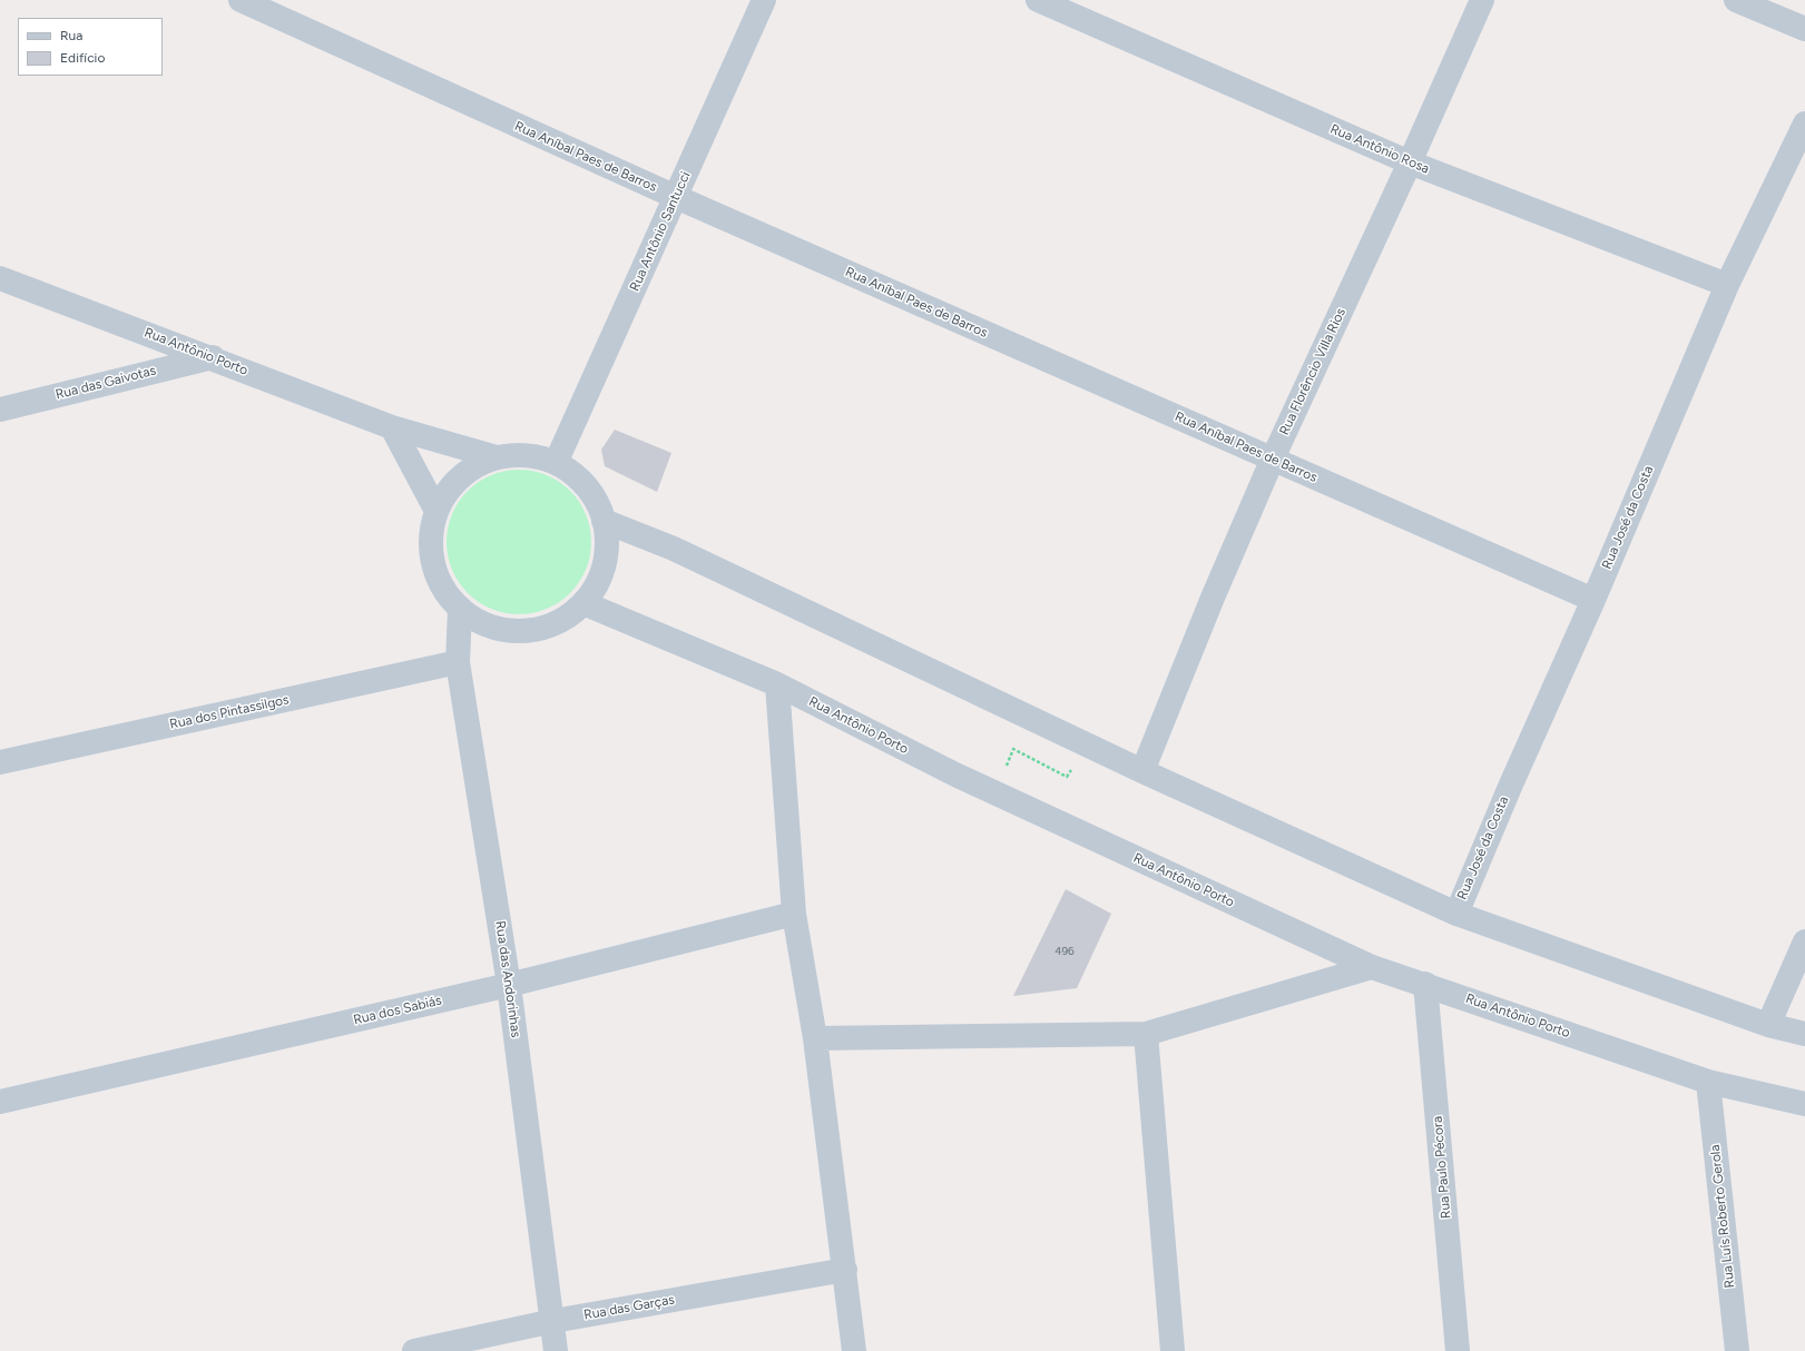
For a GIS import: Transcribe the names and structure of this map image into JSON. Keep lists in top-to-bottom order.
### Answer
{
  "streets": {
    "street": [
      "Rua Antônio Rosa",
      "Rua Aníbal Paes de Barros",
      "Rua Antônio Santucci",
      "Rua Antônio Porto",
      "Rua Florêncio Villa Rios",
      "Rua das Gaivotas",
      "Rua José da Costa",
      "Rua dos Pintassilgos",
      "Rua das Andorinhas",
      "Rua dos Sabiás",
      "Rua Paulo Pécora",
      "Rua Luís Roberto Gerola",
      "Rua das Garças"
    ]
  },
  "crossings": [
    ["Rua Antônio Rosa", "Rua Florêncio Villa Rios"],
    ["Rua Antônio Rosa", "Rua José da Costa"],
    ["Rua Aníbal Paes de Barros", "Rua Antônio Santucci"],
    ["Rua Aníbal Paes de Barros", "Rua Florêncio Villa Rios"],
    ["Rua Aníbal Paes de Barros", "Rua José da Costa"],
    ["Rua Antônio Porto", "Rua das Gaivotas"],
    ["Rua Antônio Porto", "Rua Paulo Pécora"],
    ["Rua Antônio Porto", "Rua Luís Roberto Gerola"],
    ["Rua dos Pintassilgos", "Rua das Andorinhas"],
    ["Rua das Andorinhas", "Rua dos Sabiás"],
    ["Rua das Andorinhas", "Rua das Garças"]
  ],
  "house_numbers": ["496"],
  "legend": ["Rua", "Edifício"]
}
